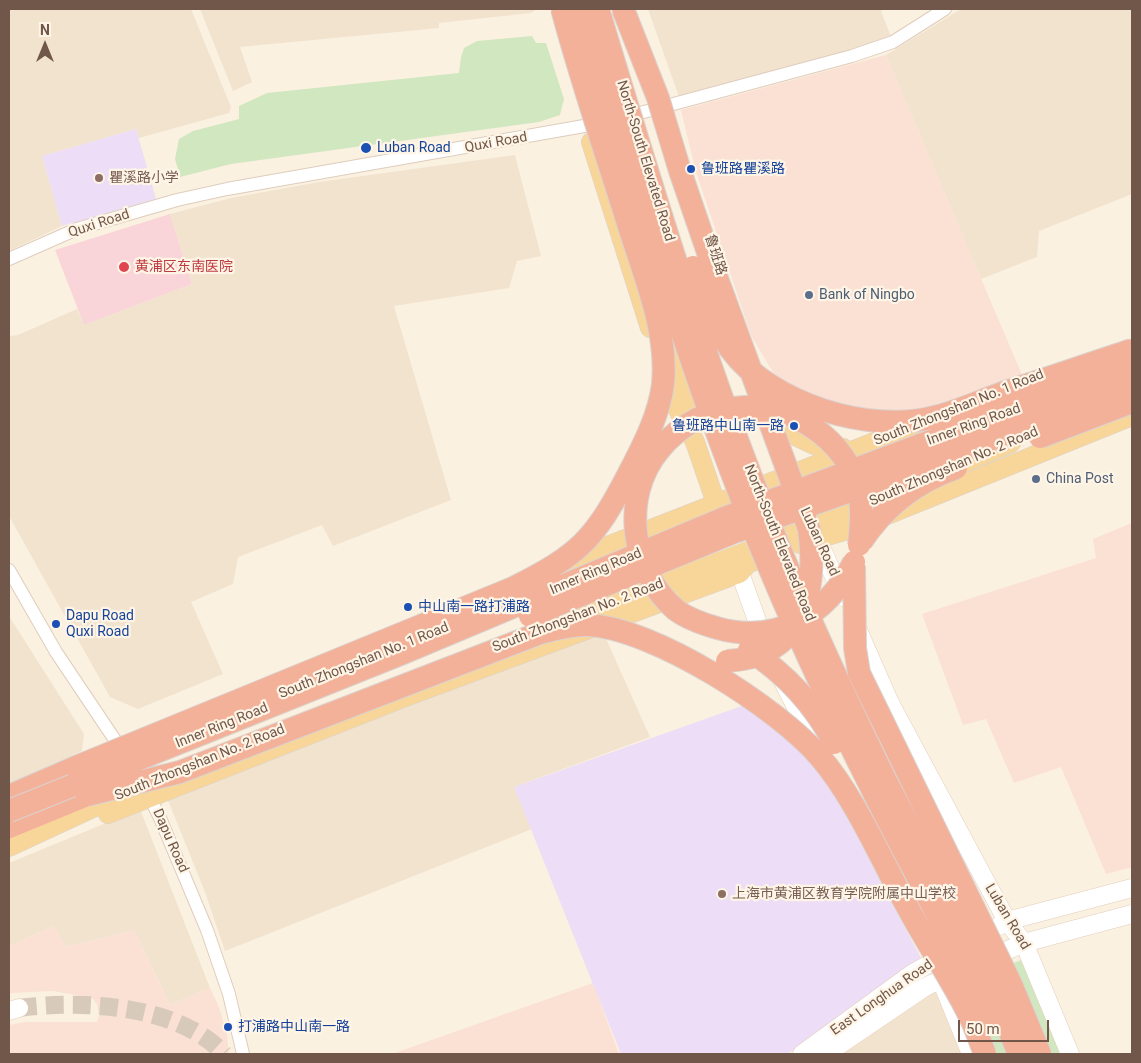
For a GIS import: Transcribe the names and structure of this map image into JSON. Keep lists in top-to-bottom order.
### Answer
{
  "streets": {
    "highway": ["North-South Elevated Road", "Inner Ring Road"],
    "main road": [
      "South Zhongshan No. 1 Road",
      "South Zhongshan No. 2 Road",
      "Luban Road",
      "East Longhua Road"
    ],
    "street": ["Quxi Road", "Dapu Road"]
  },
  "crossings": [
    ["Quxi Road", "Luban Road"],
    ["South Zhongshan No. 1 Road", "Luban Road"],
    ["South Zhongshan No. 1 Road", "Dapu Road"],
    ["Inner Ring Road", "South Zhongshan No. 2 Road"],
    ["South Zhongshan No. 2 Road", "Luban Road"],
    ["South Zhongshan No. 2 Road", "Dapu Road"],
    ["Luban Road", "East Longhua Road"]
  ],
  "places": [
    "Luban Road",
    "鲁班路瞿溪路",
    "瞿溪路小学",
    "黄浦区东南医院",
    "Bank of Ningbo",
    "鲁班路中山南一路",
    "China Post",
    "中山南一路打浦路",
    "Dapu Road Quxi Road",
    "上海市黄浦区教育学院附属中山学校",
    "打浦路中山南一路"
  ],
  "scale_bar": "50 m",
  "north": "top"
}
